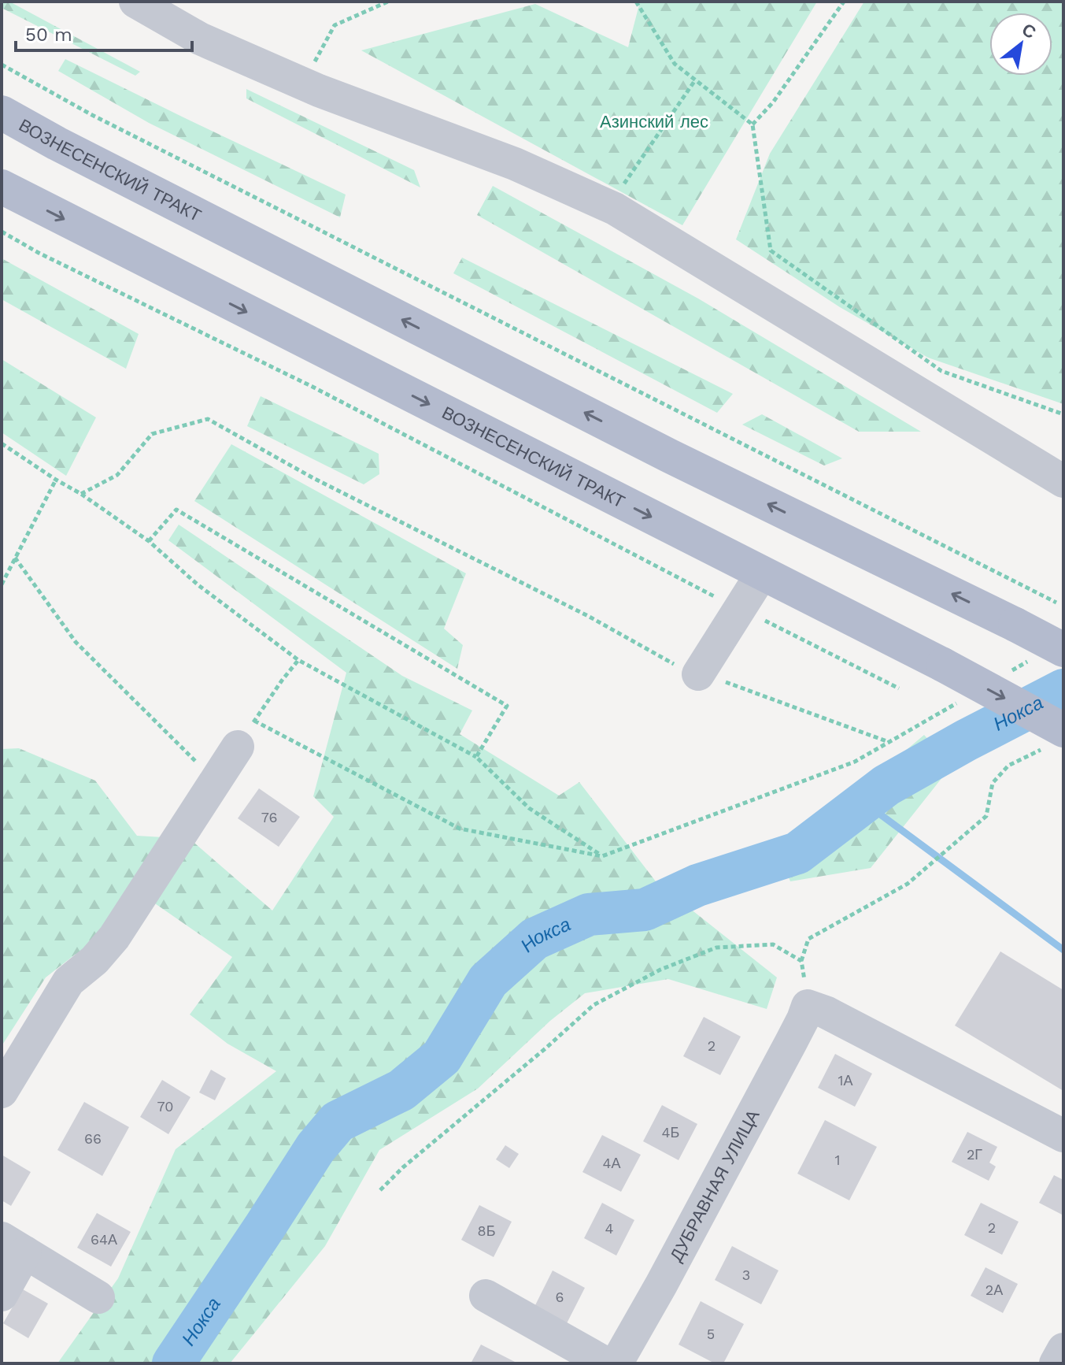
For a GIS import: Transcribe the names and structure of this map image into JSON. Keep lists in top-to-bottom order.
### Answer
{
  "streets": {
    "main road": ["ВОЗНЕСЕНСКИЙ ТРАКТ"],
    "street": ["ДУБРАВНАЯ УЛИЦА"]
  },
  "water": ["Нокса"],
  "parks": ["Азинский лес"],
  "house_numbers": [
    "76",
    "2",
    "1А",
    "70",
    "4Б",
    "66",
    "2Г",
    "1",
    "4А",
    "2",
    "4",
    "8Б",
    "64А",
    "3",
    "2А",
    "6",
    "5"
  ],
  "scale_bar": "50 m",
  "north": "top right"
}
